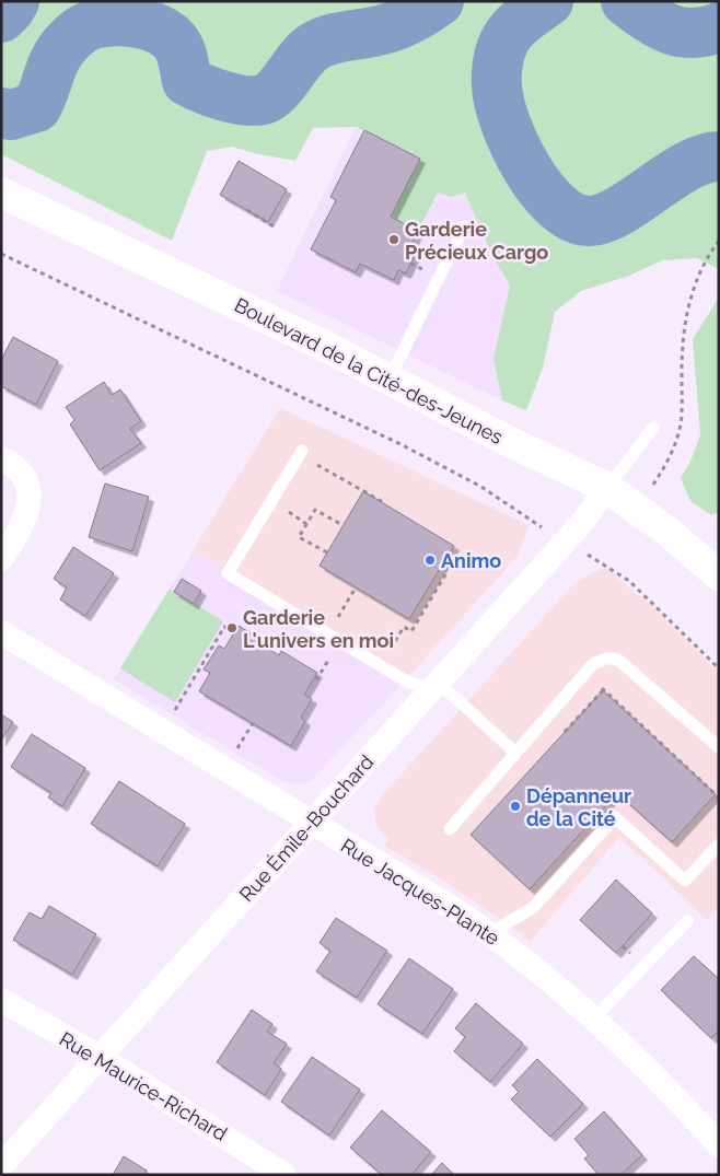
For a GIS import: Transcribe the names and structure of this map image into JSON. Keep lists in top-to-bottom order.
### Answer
{
  "streets": {
    "main road": ["Boulevard de la Cité-des-Jeunes"],
    "street": ["Rue Émile-Bouchard", "Rue Jacques-Plante", "Rue Maurice-Richard"]
  },
  "crossings": [
    ["Boulevard de la Cité-des-Jeunes", "Rue Émile-Bouchard"],
    ["Rue Émile-Bouchard", "Rue Jacques-Plante"],
    ["Rue Émile-Bouchard", "Rue Maurice-Richard"]
  ],
  "places": [
    "Garderie Précieux Cargo",
    "Animo",
    "Garderie L'univers en moi",
    "Dépanneur de la Cité"
  ]
}
